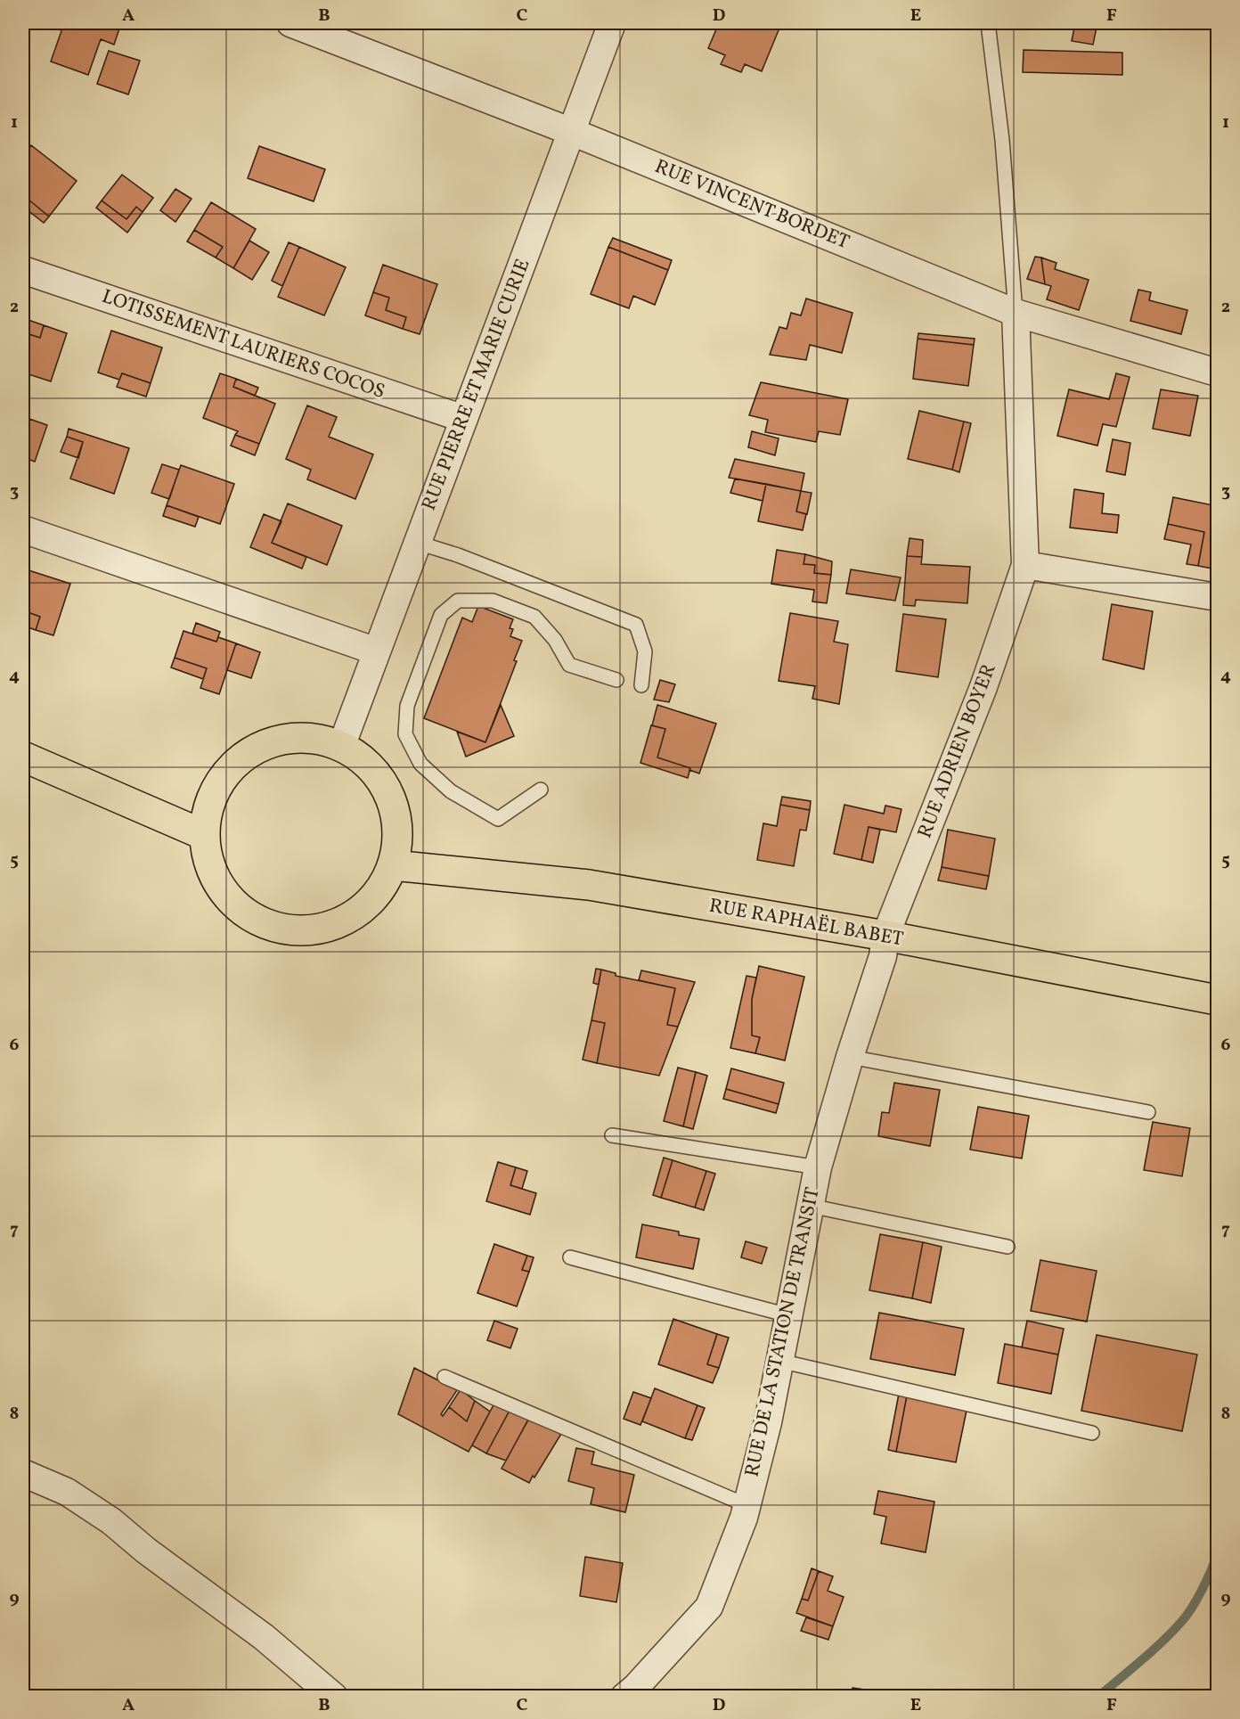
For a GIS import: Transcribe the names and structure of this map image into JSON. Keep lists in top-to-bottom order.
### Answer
{
  "streets": {
    "main road": ["RUE RAPHAËL BABET"],
    "street": [
      "RUE VINCENT BORDET",
      "LOTISSEMENT LAURIERS COCOS",
      "RUE PIERRE ET MARIE CURIE",
      "RUE ADRIEN BOYER",
      "RUE DE LA STATION DE TRANSIT"
    ]
  },
  "crossings": [
    ["RUE VINCENT BORDET", "RUE PIERRE ET MARIE CURIE"],
    ["RUE VINCENT BORDET", "RUE ADRIEN BOYER"],
    ["LOTISSEMENT LAURIERS COCOS", "RUE PIERRE ET MARIE CURIE"],
    ["RUE ADRIEN BOYER", "RUE RAPHAËL BABET"],
    ["RUE ADRIEN BOYER", "RUE DE LA STATION DE TRANSIT"],
    ["RUE RAPHAËL BABET", "RUE DE LA STATION DE TRANSIT"]
  ],
  "grid": {
    "columns": [
      "A",
      "B",
      "C",
      "D",
      "E",
      "F"
    ],
    "rows": [
      "1",
      "2",
      "3",
      "4",
      "5",
      "6",
      "7",
      "8",
      "9"
    ]
  }
}
